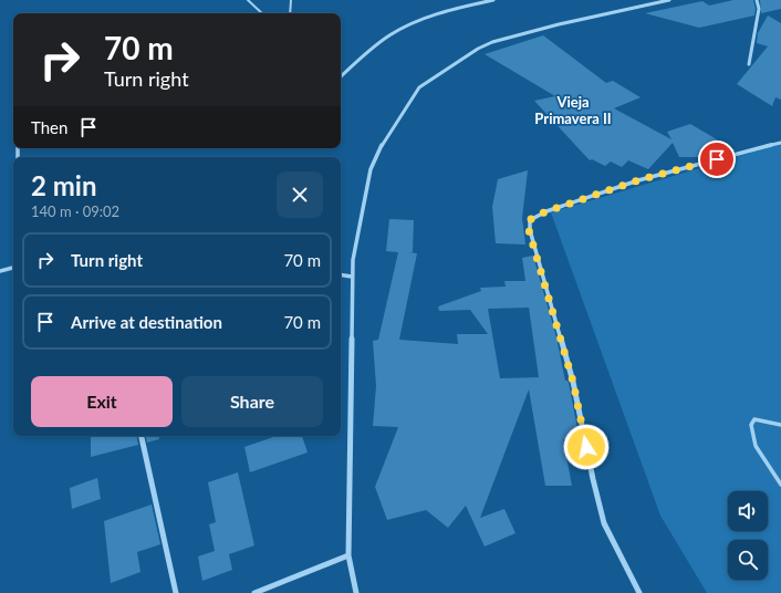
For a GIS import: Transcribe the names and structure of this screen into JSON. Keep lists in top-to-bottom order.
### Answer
{
  "districts": ["Vieja Primavera II"],
  "page": {
    "turn": ["70 m", "Turn right"],
    "then": "Then",
    "heading": ["2 min", "140 m · 09:02"],
    "list": [
      {
        "name": "Turn right",
        "value": "70 m"
      },
      {
        "name": "Arrive at destination",
        "value": "70 m"
      }
    ],
    "buttons": ["Exit", "Share"]
  }
}
